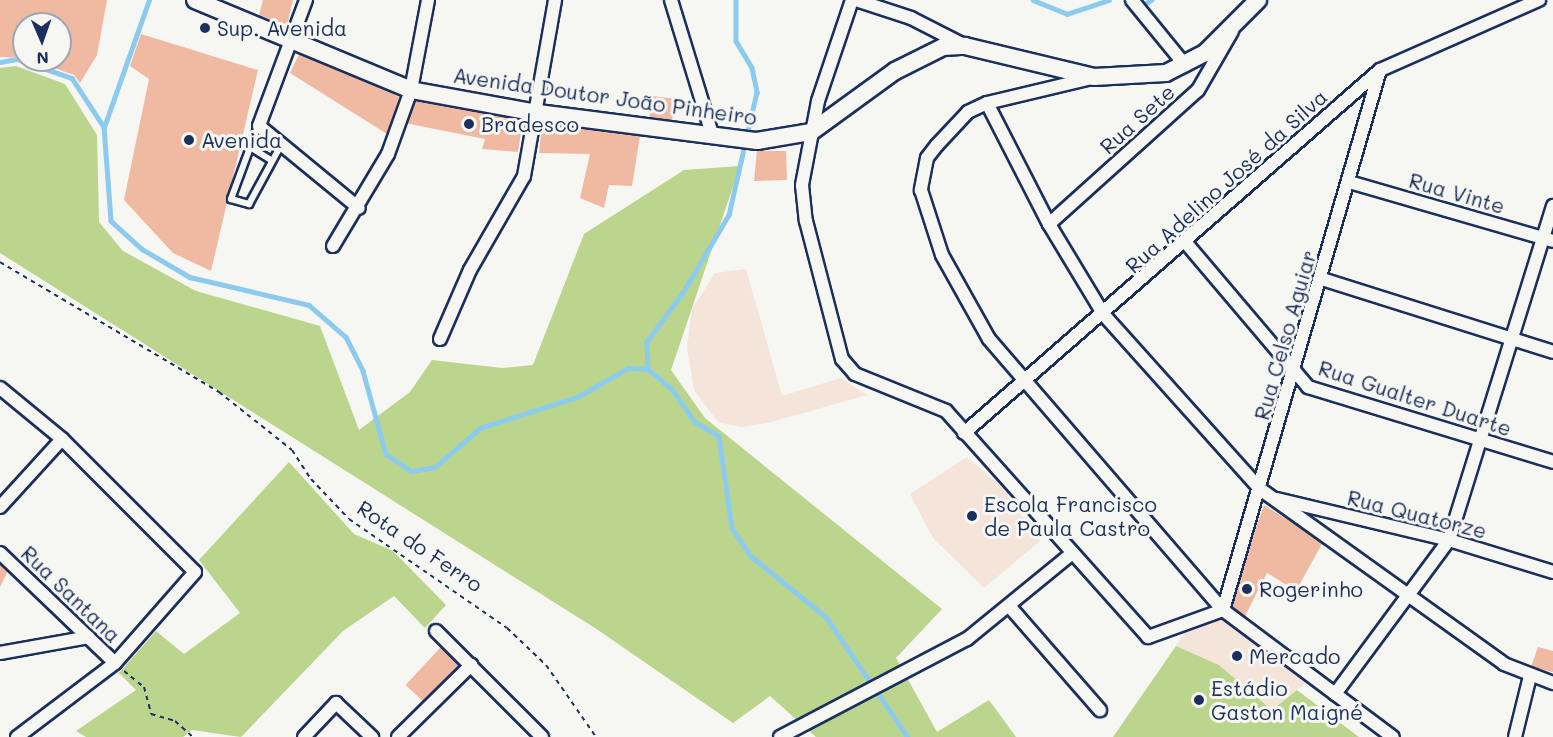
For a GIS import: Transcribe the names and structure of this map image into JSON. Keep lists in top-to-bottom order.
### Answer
{
  "streets": {
    "main road": ["Avenida Doutor João Pinheiro"],
    "street": [
      "Rua Sete",
      "Rua Adelino José da Silva",
      "Rua Vinte",
      "Rua Celso Aguiar",
      "Rua Gualter Duarte",
      "Rua Quatorze",
      "Rua Santana"
    ],
    "path": ["Rota do Ferro"]
  },
  "crossings": [
    ["Avenida Doutor João Pinheiro", "Rua Sete"],
    ["Rua Adelino José da Silva", "Rua Celso Aguiar"],
    ["Rua Adelino José da Silva", "Rua Gualter Duarte"],
    ["Rua Vinte", "Rua Celso Aguiar"],
    ["Rua Celso Aguiar", "Rua Gualter Duarte"],
    ["Rua Celso Aguiar", "Rua Quatorze"]
  ],
  "places": [
    "Sup. Avenida",
    "Bradesco",
    "Avenida",
    "Escola Francisco de Paula Castro",
    "Rogerinho",
    "Mercado",
    "Estádio Gaston Maigné"
  ],
  "north": "bottom"
}
